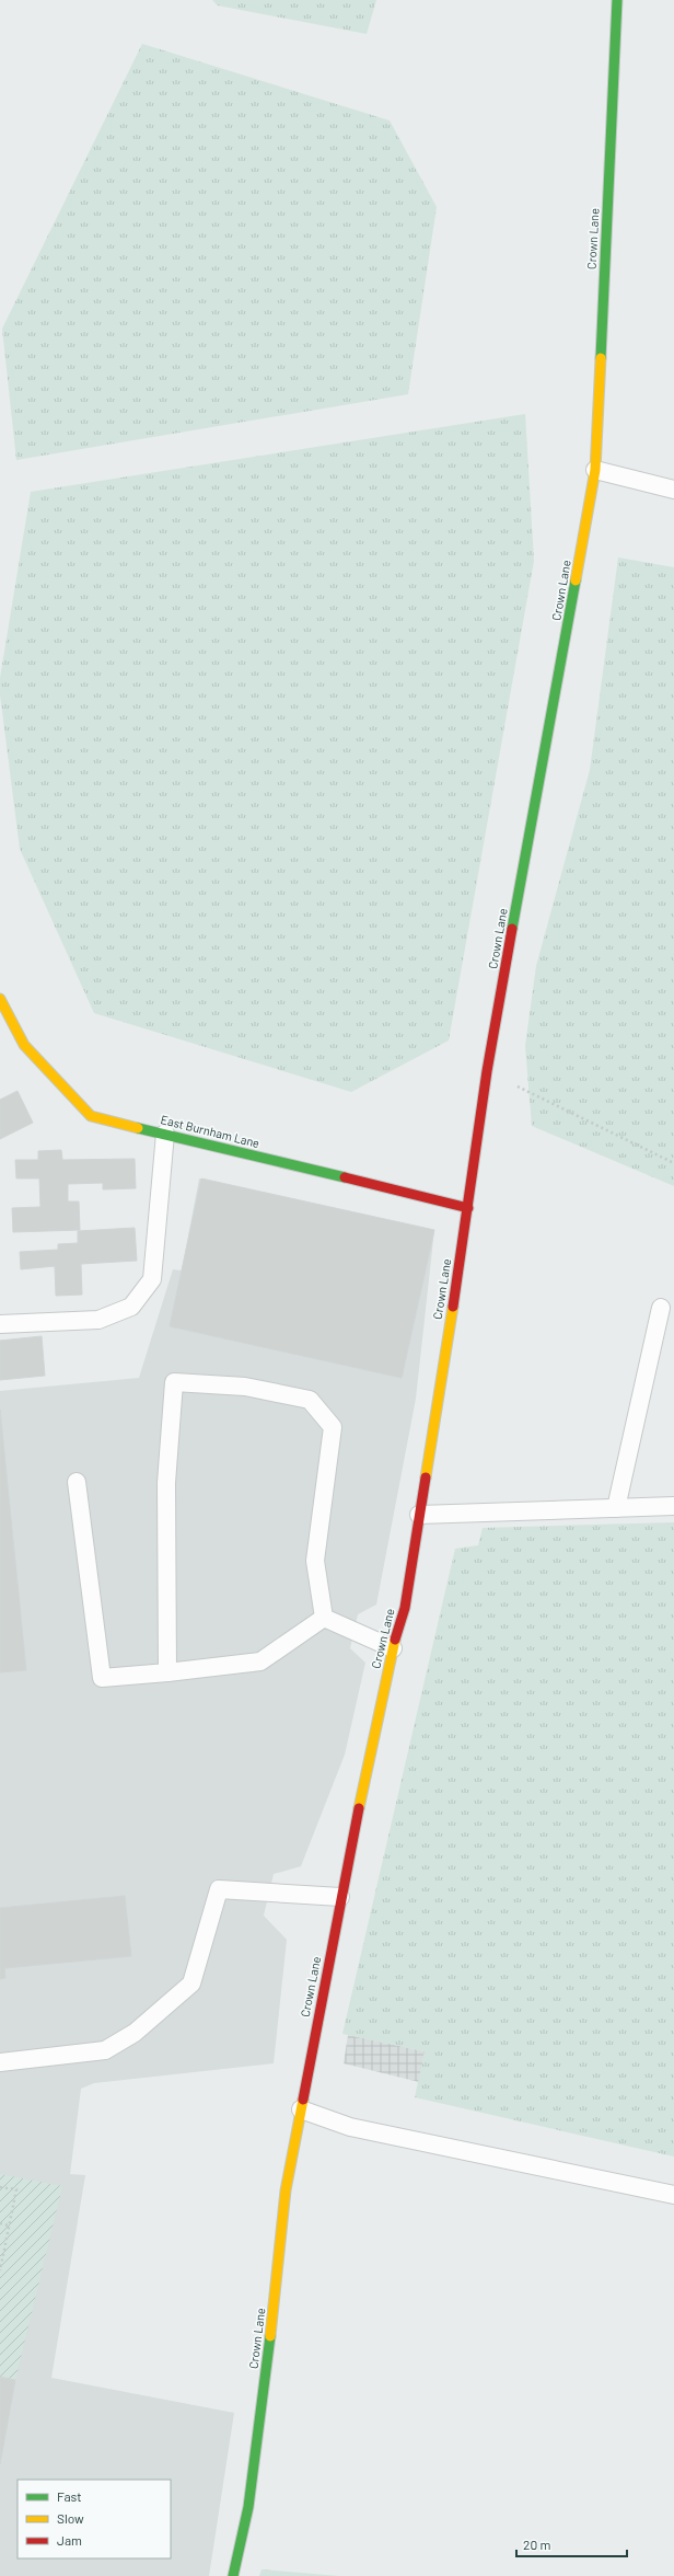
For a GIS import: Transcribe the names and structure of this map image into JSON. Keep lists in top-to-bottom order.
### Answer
{
  "streets": {
    "street": ["Crown Lane", "East Burnham Lane"]
  },
  "crossings": [
    ["Crown Lane", "East Burnham Lane"]
  ],
  "legend": ["Fast", "Slow", "Jam"],
  "scale_bar": "20 m"
}
